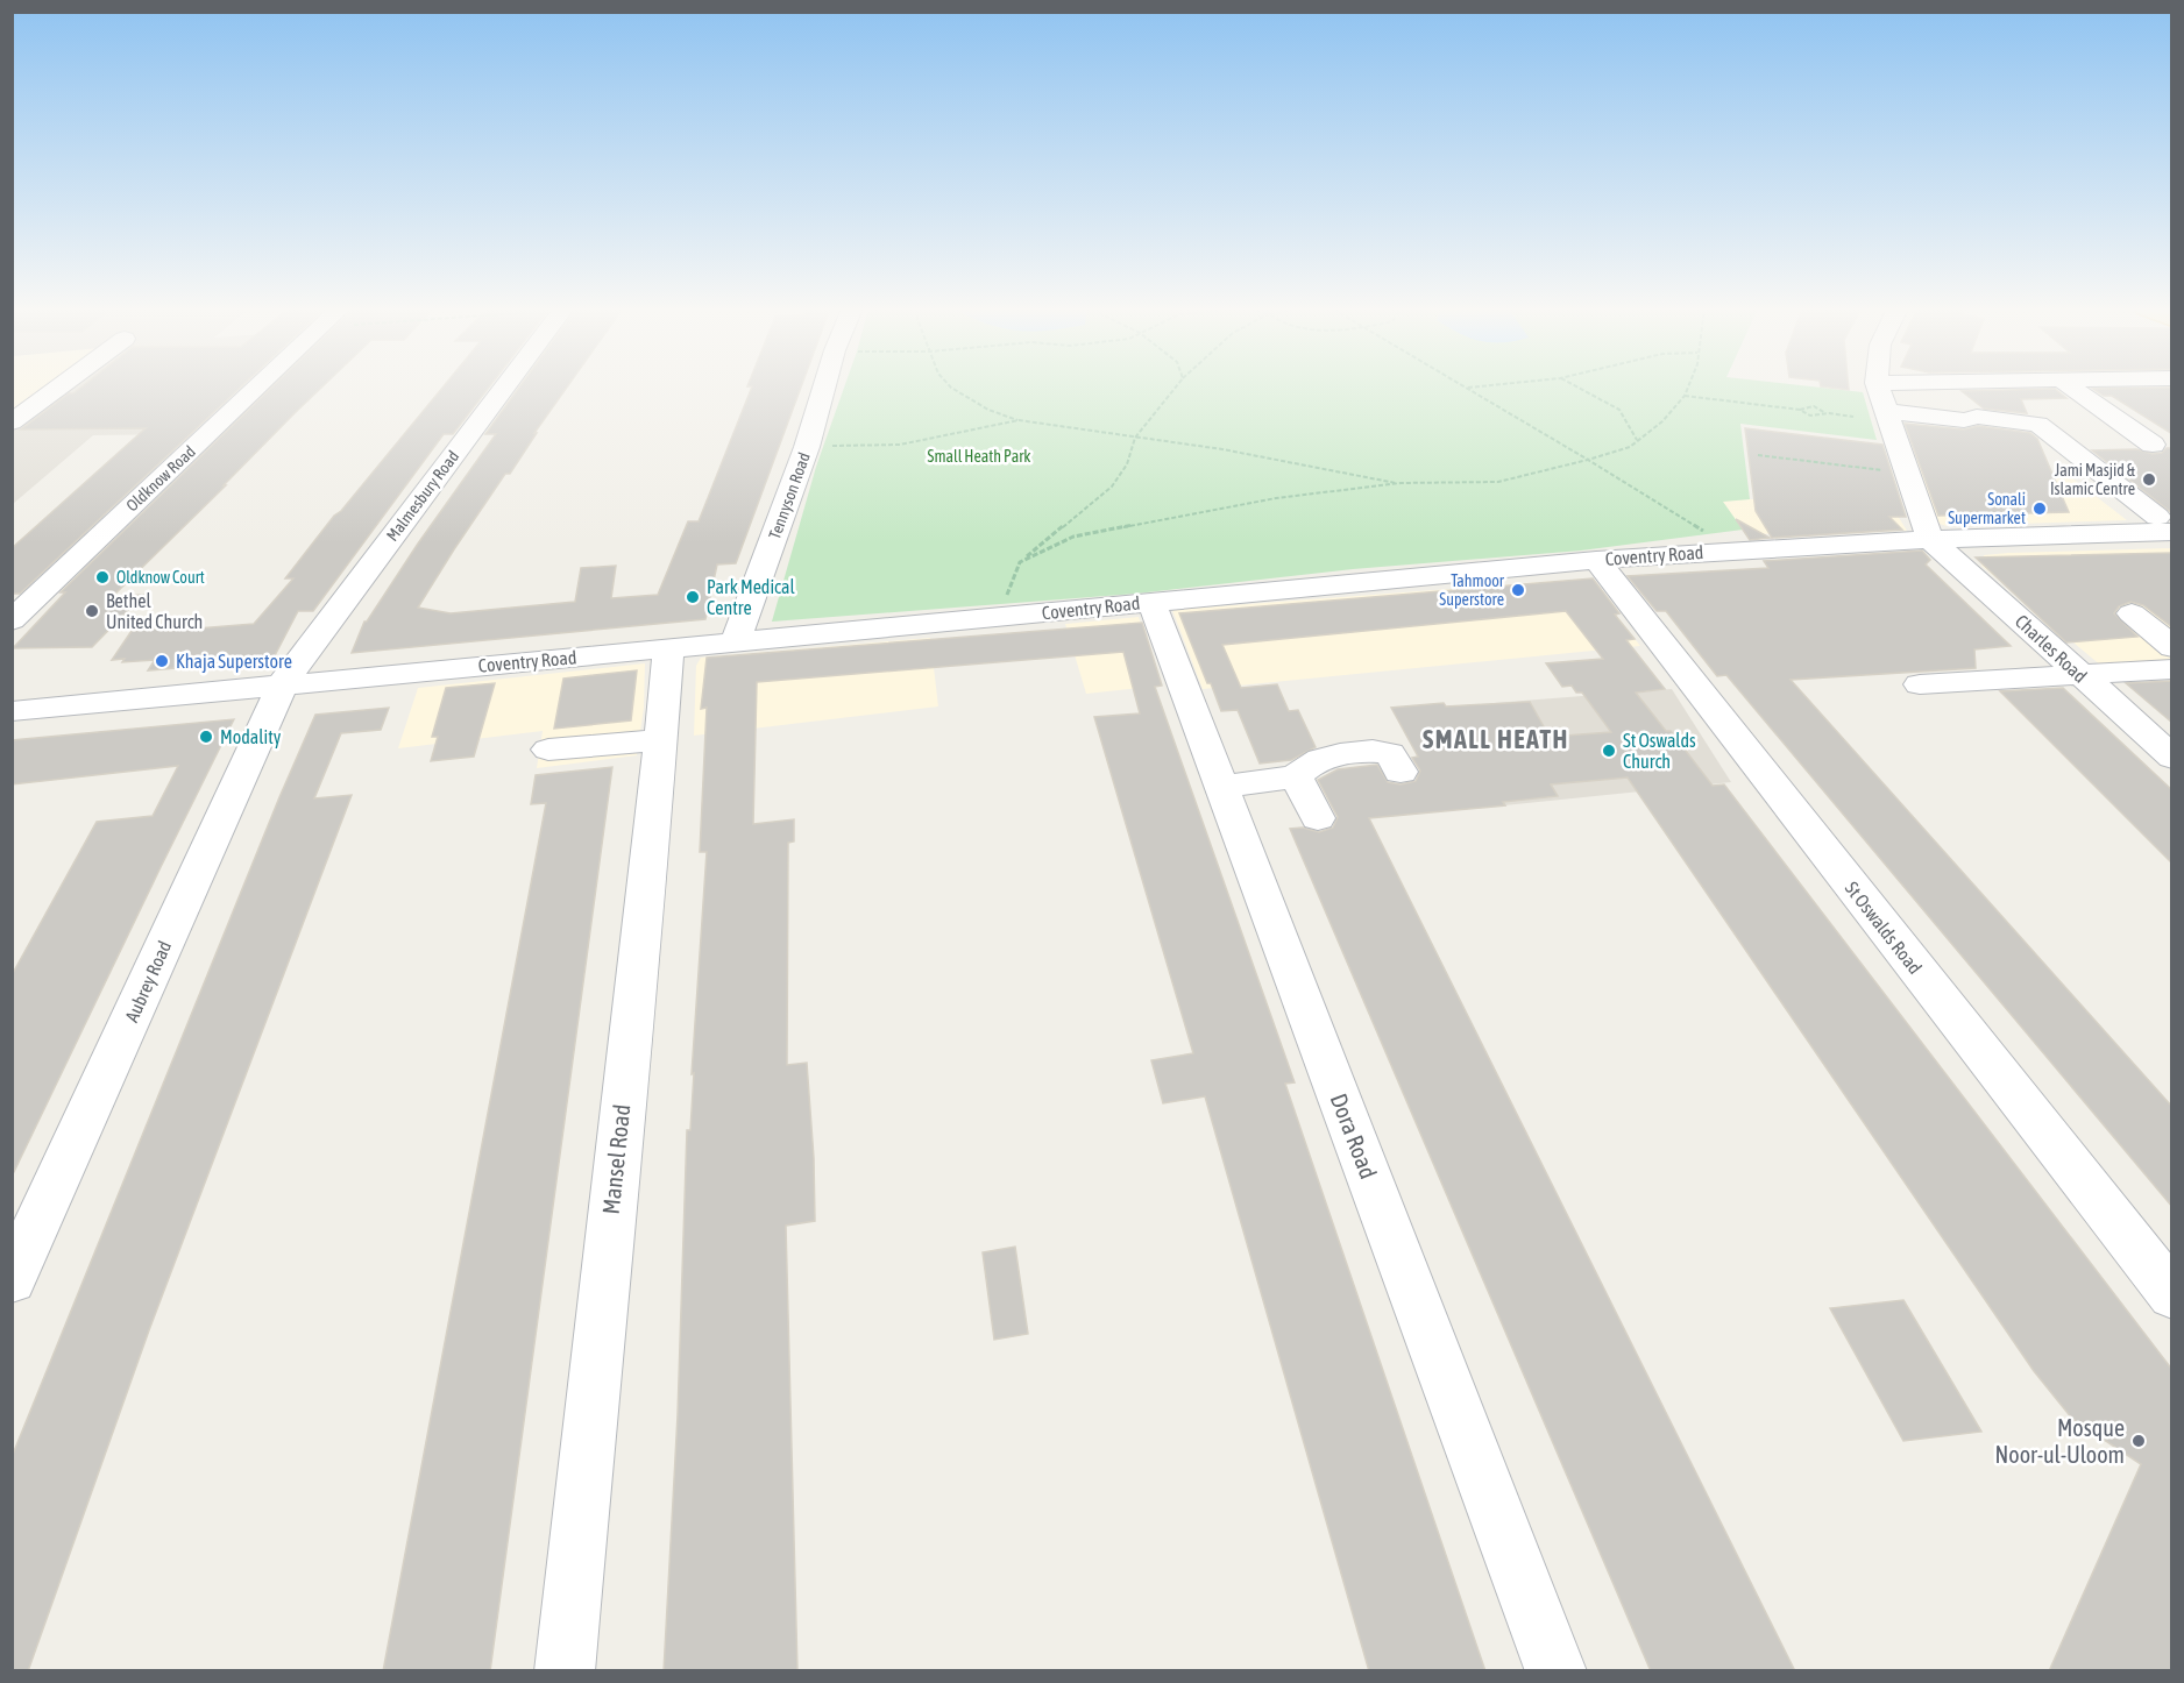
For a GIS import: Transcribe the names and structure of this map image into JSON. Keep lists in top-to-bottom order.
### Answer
{
  "streets": {
    "street": [
      "Oldknow Road",
      "Malmesbury Road",
      "Tennyson Road",
      "Coventry Road",
      "Charles Road",
      "St Oswalds Road",
      "Aubrey Road",
      "Dora Road",
      "Mansel Road"
    ]
  },
  "crossings": [
    ["Malmesbury Road", "Coventry Road"],
    ["Malmesbury Road", "Aubrey Road"],
    ["Tennyson Road", "Coventry Road"],
    ["Coventry Road", "Charles Road"],
    ["Coventry Road", "St Oswalds Road"],
    ["Coventry Road", "Aubrey Road"],
    ["Coventry Road", "Dora Road"],
    ["Coventry Road", "Mansel Road"]
  ],
  "districts": ["SMALL HEATH"],
  "parks": ["Small Heath Park"],
  "places": [
    "Jami Masjid & Islamic Centre",
    "Sonali Supermarket",
    "Oldknow Court",
    "Tahmoor Superstore",
    "Park Medical Centre",
    "Bethel United Church",
    "Khaja Superstore",
    "Modality",
    "St Oswalds Church",
    "Mosque Noor-ul-Uloom"
  ]
}
